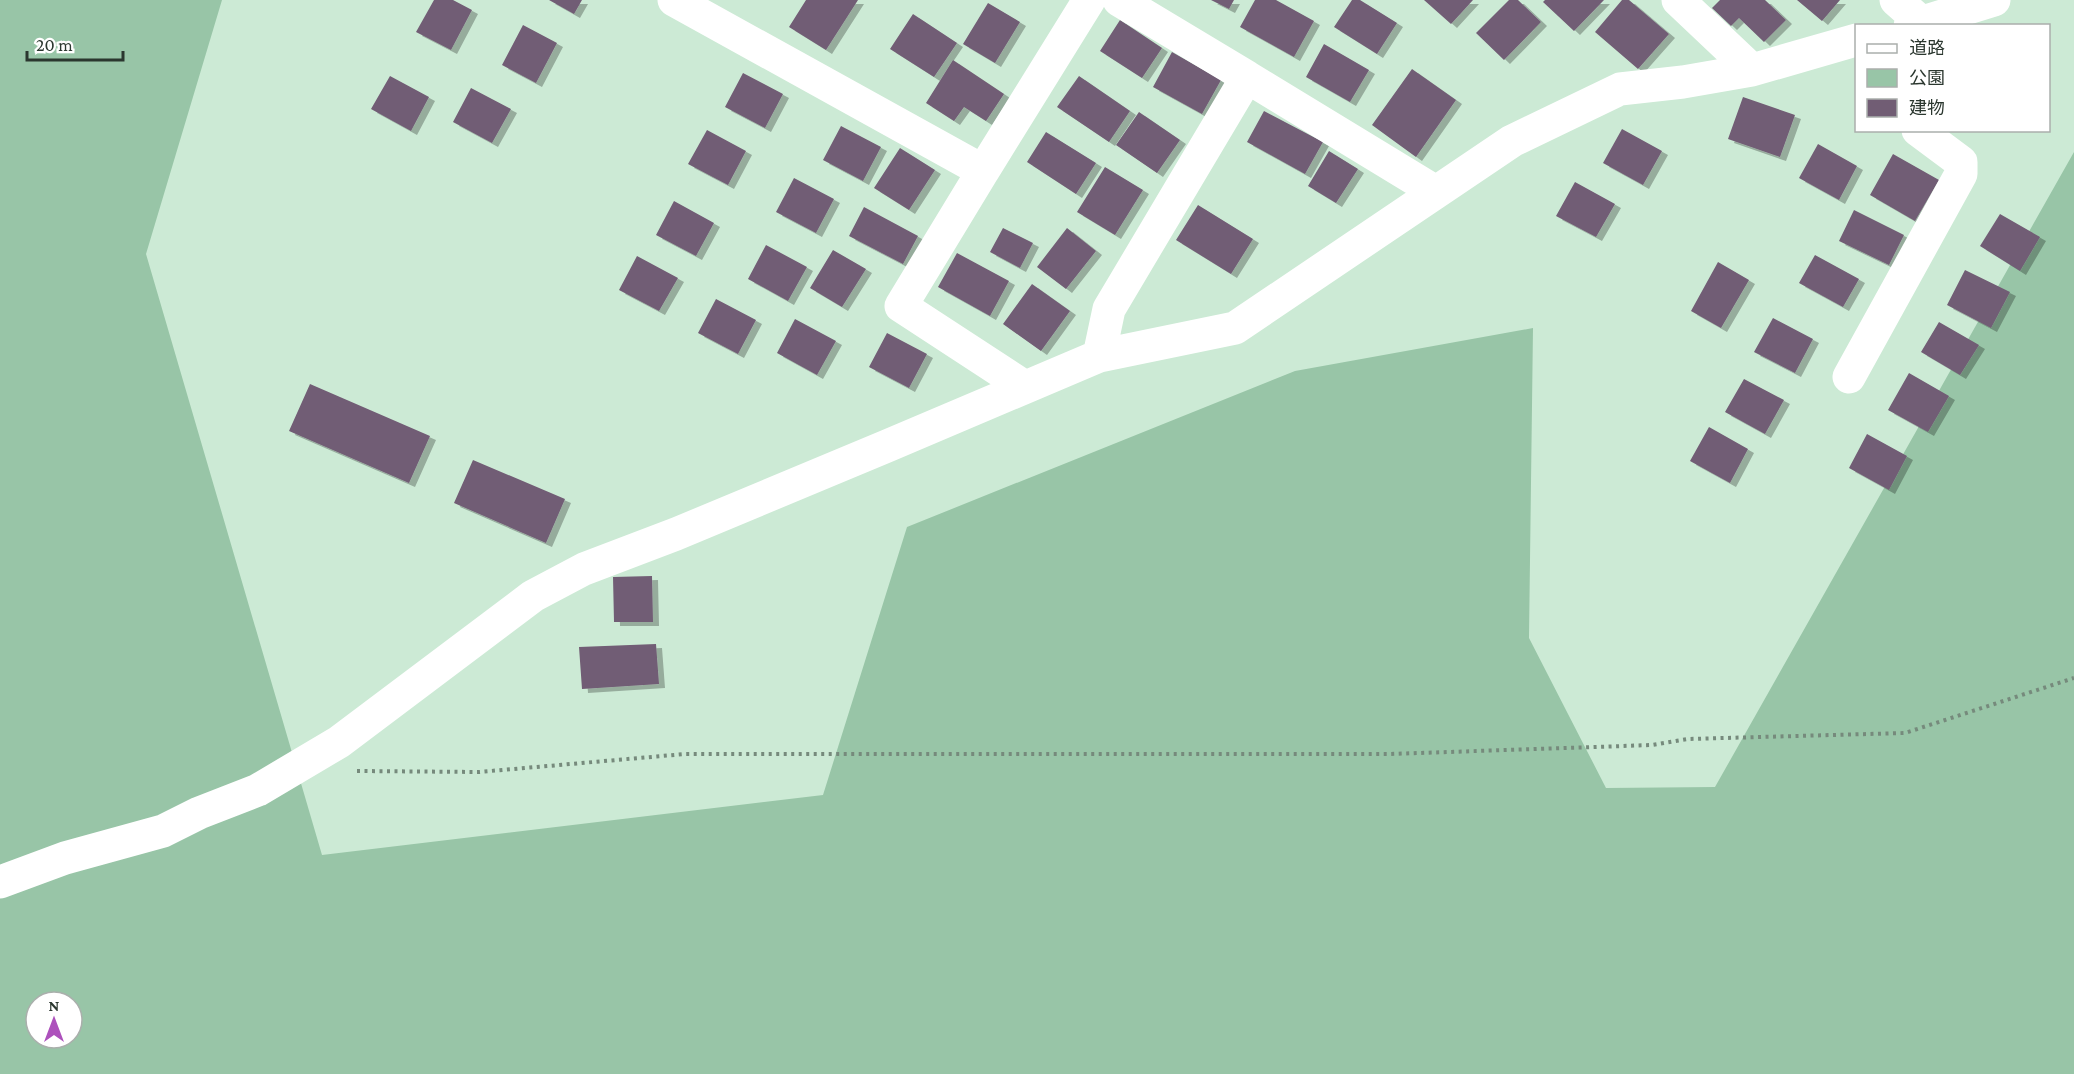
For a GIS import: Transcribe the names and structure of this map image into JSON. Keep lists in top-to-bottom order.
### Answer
{
  "legend": ["道路", "公園", "建物"],
  "scale_bar": "20 m",
  "north": "top"
}
